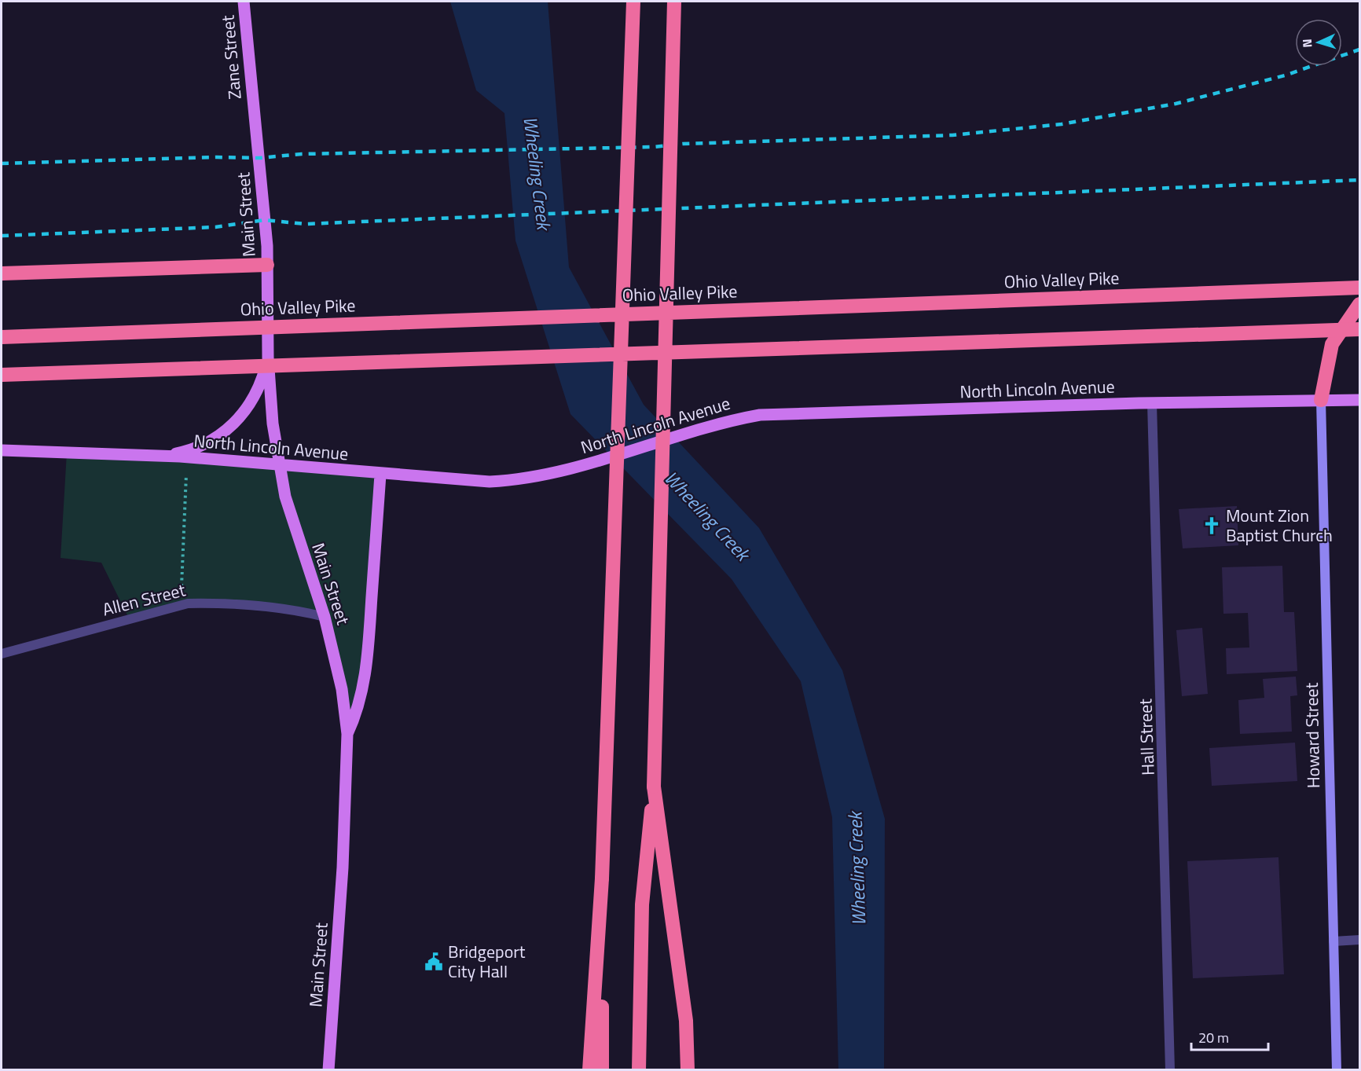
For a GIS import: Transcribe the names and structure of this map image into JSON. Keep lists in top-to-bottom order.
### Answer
{
  "streets": {
    "highway": ["Ohio Valley Pike"],
    "main road": [
      "Zane Street",
      "Main Street",
      "North Lincoln Avenue",
      "Howard Street"
    ],
    "street": ["Allen Street", "Hall Street"]
  },
  "crossings": [
    ["Zane Street", "Main Street"],
    ["Main Street", "North Lincoln Avenue"],
    ["Main Street", "Allen Street"],
    ["North Lincoln Avenue", "Howard Street"],
    ["North Lincoln Avenue", "Hall Street"]
  ],
  "water": ["Wheeling Creek"],
  "places": {
    "church": ["Mount Zion Baptist Church"],
    "public building": ["Bridgeport City Hall"]
  },
  "scale_bar": "20 m",
  "north": "left"
}
